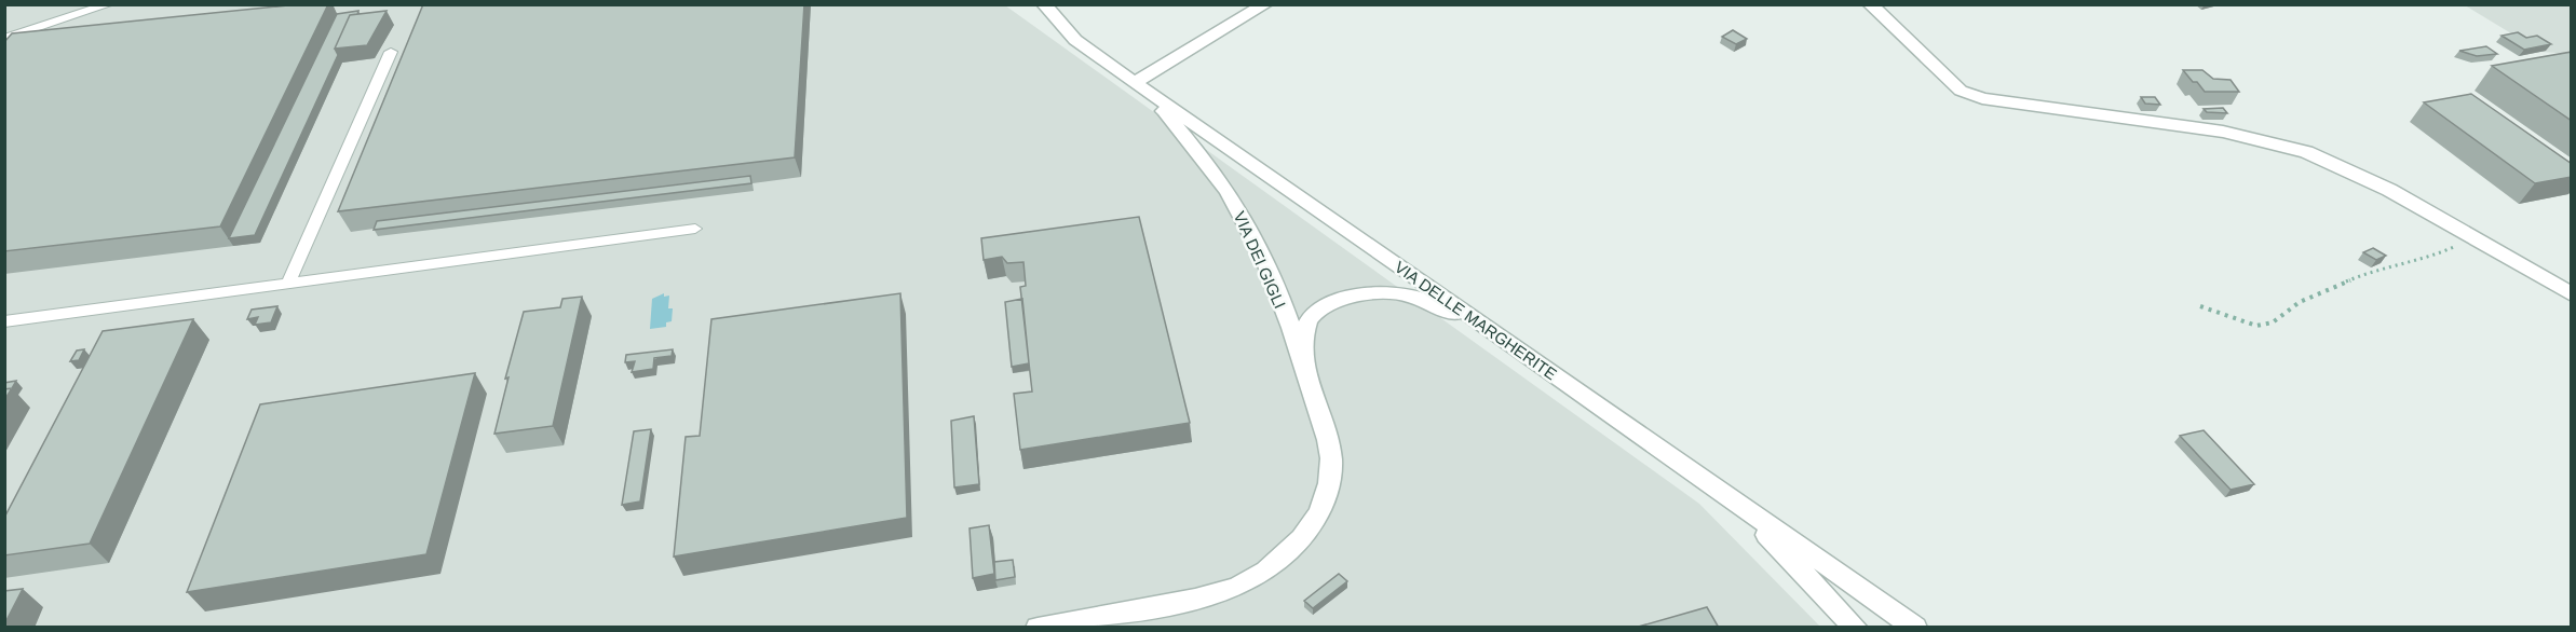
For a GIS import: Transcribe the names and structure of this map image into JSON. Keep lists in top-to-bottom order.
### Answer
{
  "streets": {
    "street": ["VIA DEI GIGLI", "VIA DELLE MARGHERITE"]
  },
  "crossings": [
    ["VIA DEI GIGLI", "VIA DELLE MARGHERITE"]
  ]
}
